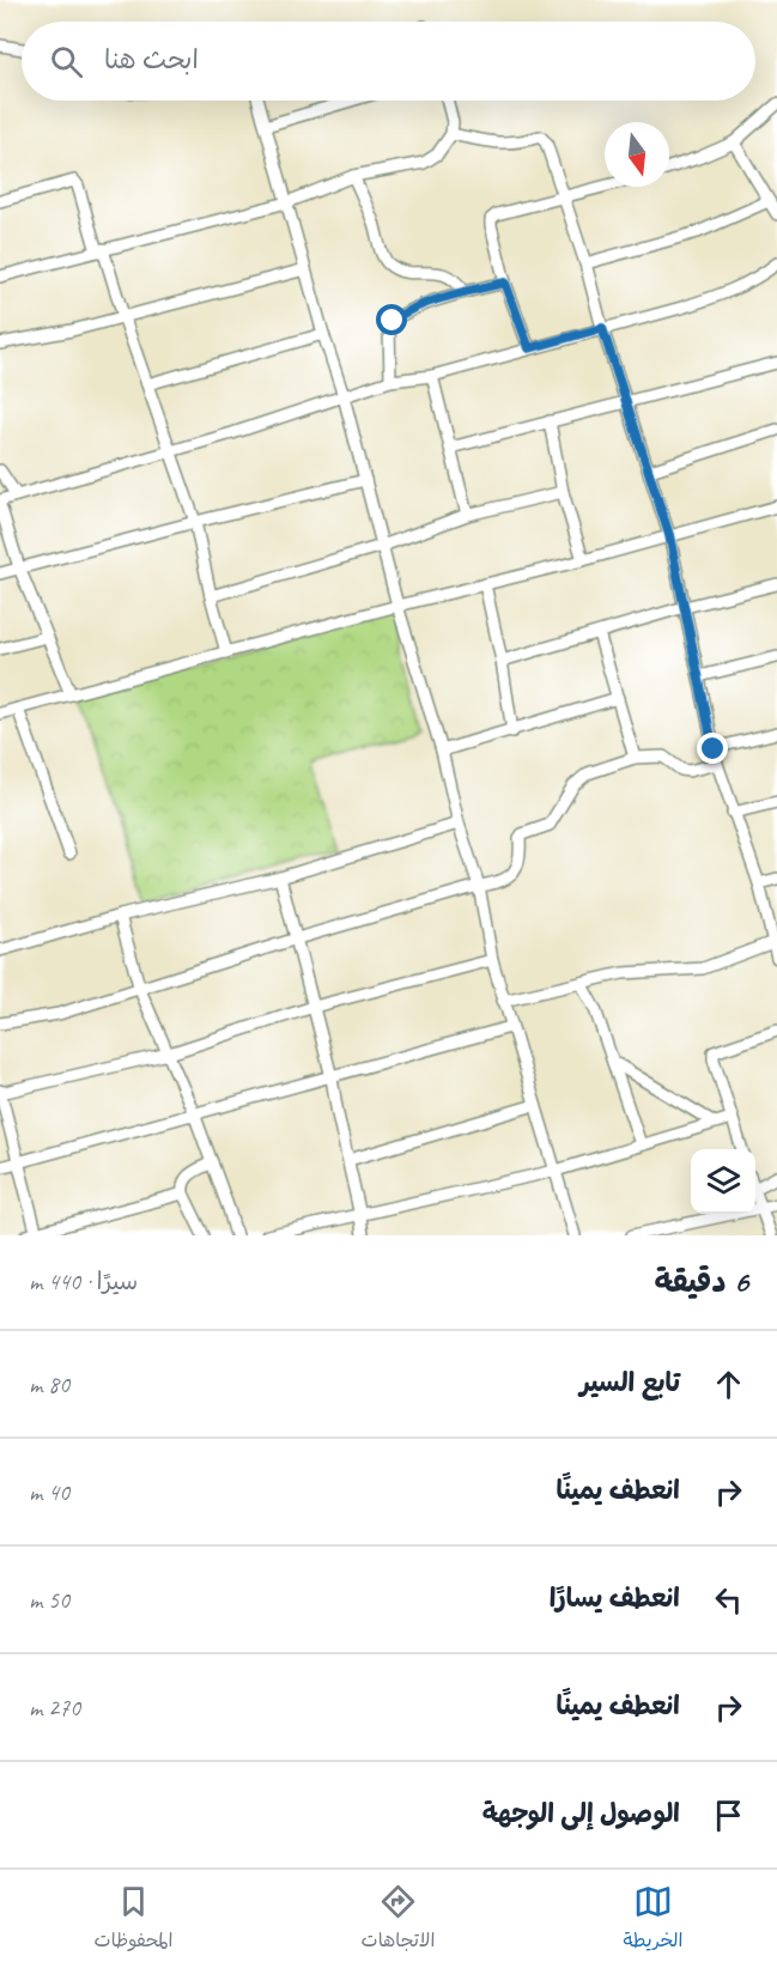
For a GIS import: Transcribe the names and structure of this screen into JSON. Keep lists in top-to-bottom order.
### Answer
{
  "north": "bottom",
  "page": {
    "search": "ابحث هنا",
    "heading": ["6 دقيقة", "سيرًا · 440 m"],
    "list": [
      ["تابع السير", "80 m"],
      ["انعطف يمينًا", "40 m"],
      ["انعطف يسارًا", "50 m"],
      ["انعطف يمينًا", "270 m"],
      "الوصول إلى الوجهة"
    ],
    "nav": ["الخريطة", "الاتجاهات", "المحفوظات"]
  }
}
